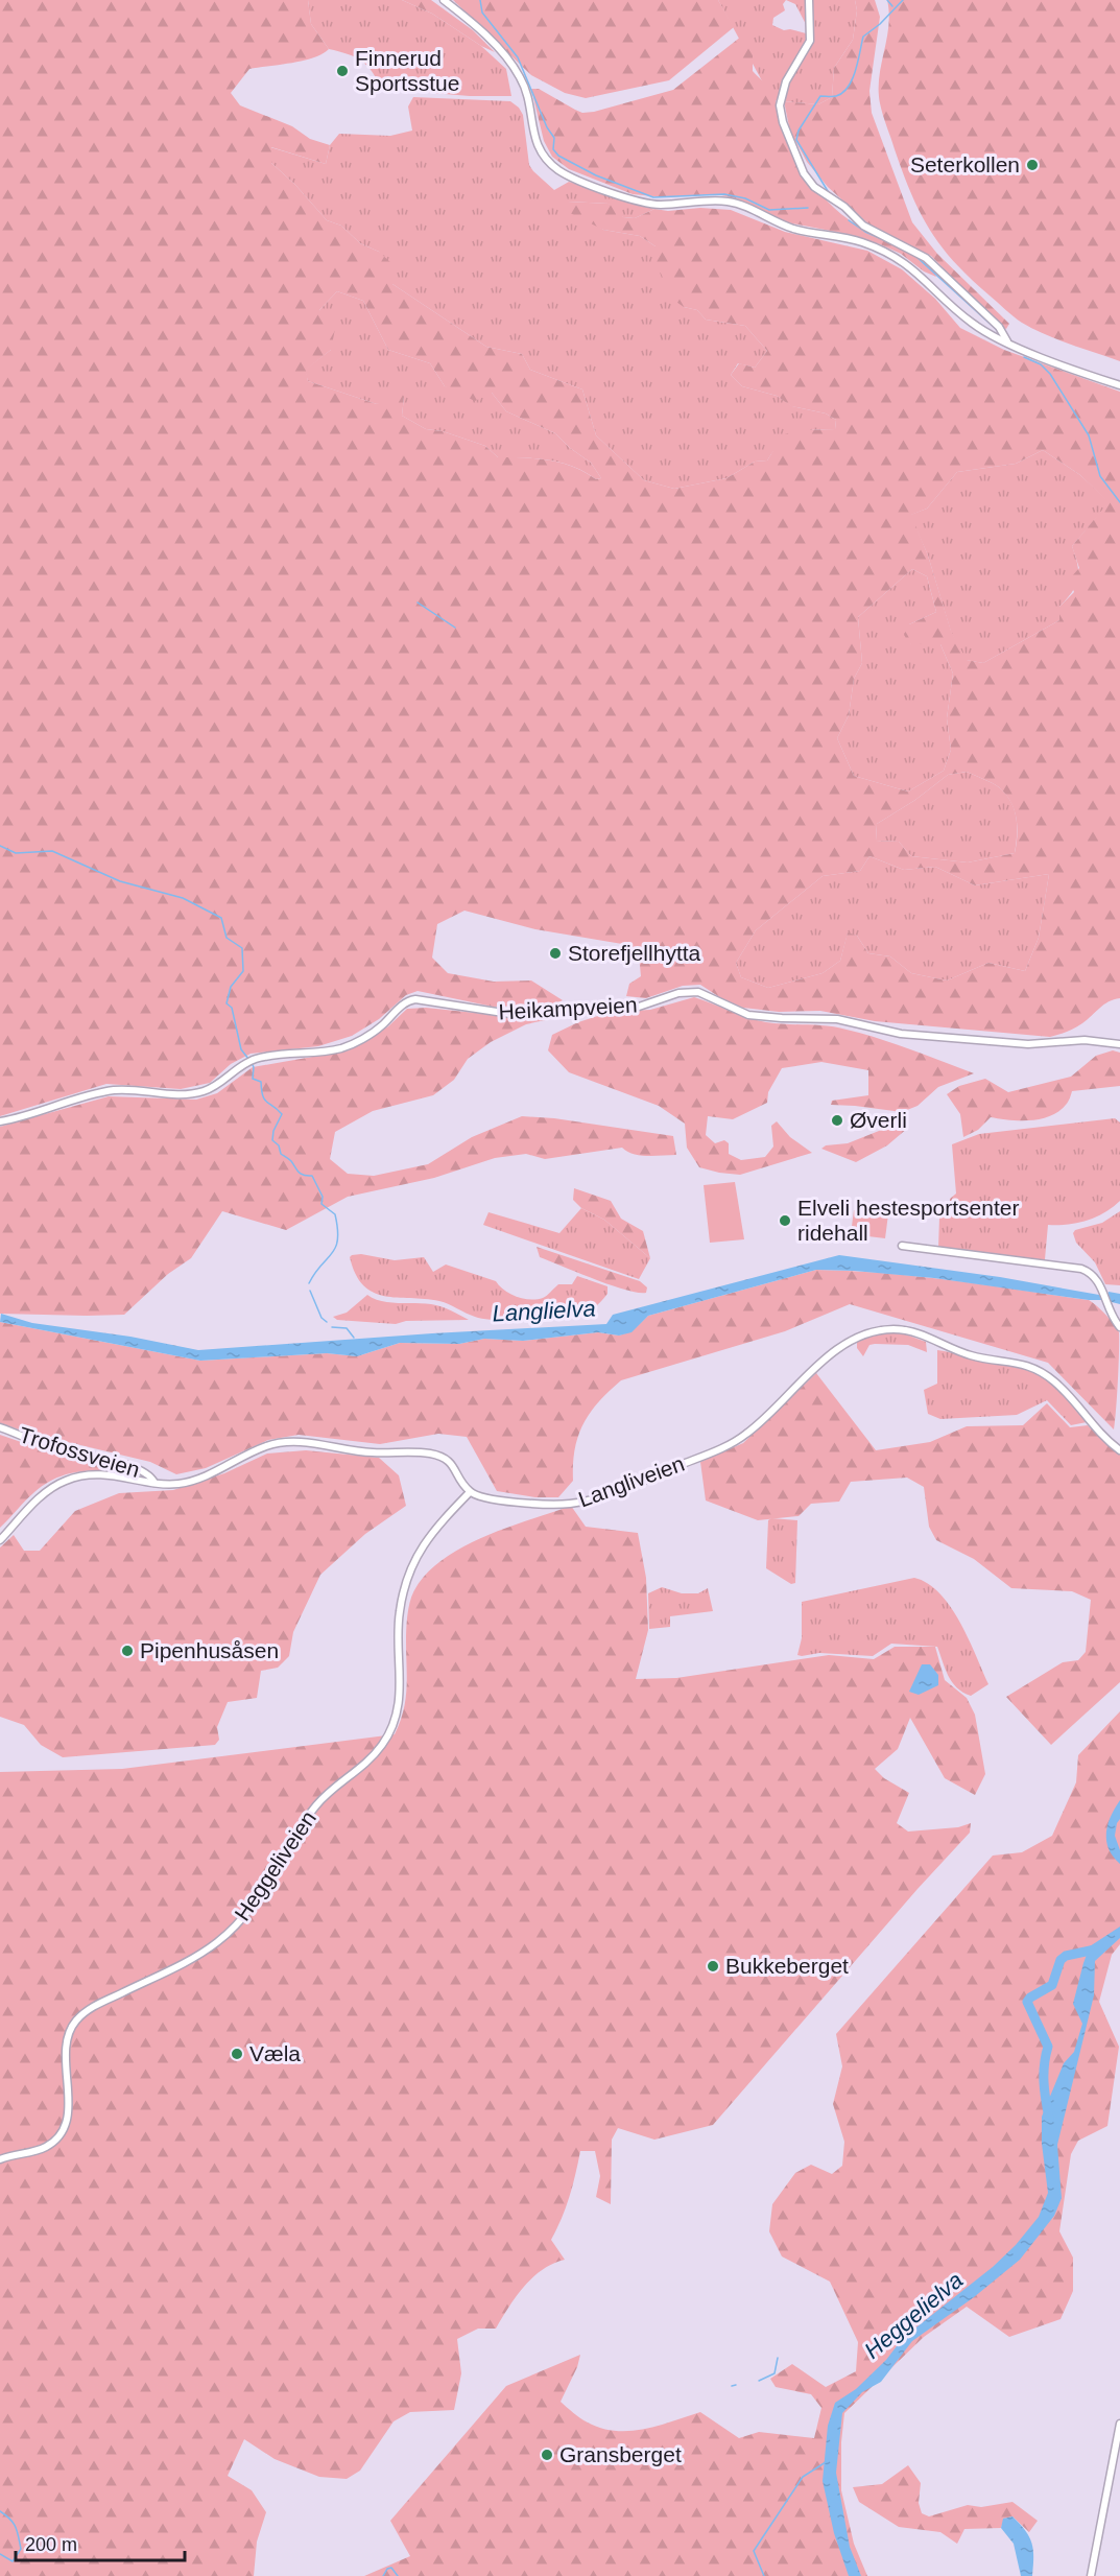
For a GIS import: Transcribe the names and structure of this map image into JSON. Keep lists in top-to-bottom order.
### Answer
{
  "streets": {
    "street": [
      "Heikampveien",
      "Trofossveien",
      "Langliveien",
      "Heggeliveien"
    ]
  },
  "crossings": [
    ["Langliveien", "Heggeliveien"]
  ],
  "water": ["Langlielva", "Heggelielva"],
  "places": [
    "Finnerud Sportsstue",
    "Seterkollen",
    "Storefjellhytta",
    "Øverli",
    "Elveli hestesportsenter ridehall",
    "Pipenhusåsen",
    "Bukkeberget",
    "Væla",
    "Gransberget"
  ],
  "scale_bar": "200 m"
}
